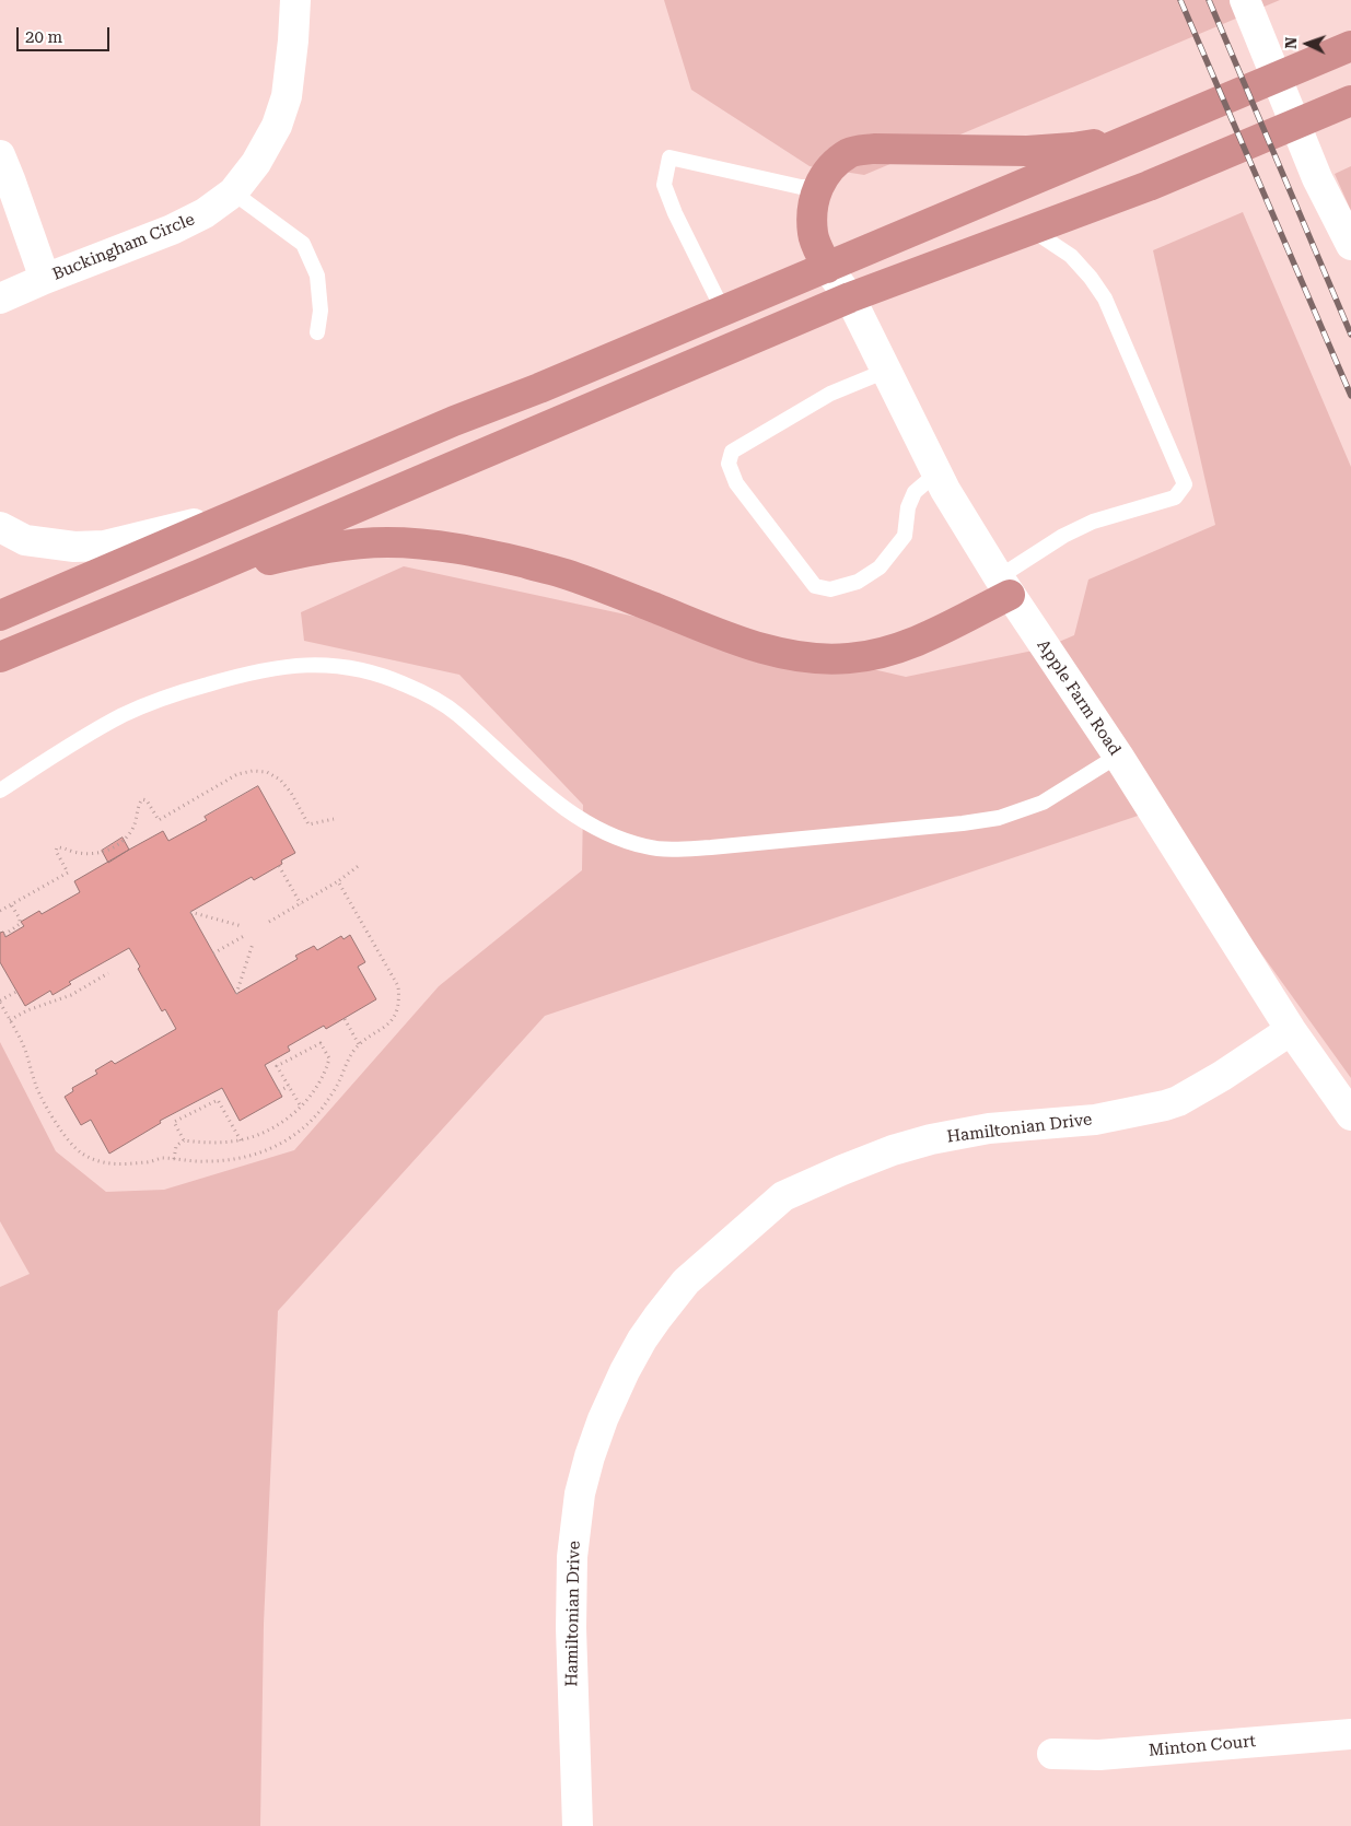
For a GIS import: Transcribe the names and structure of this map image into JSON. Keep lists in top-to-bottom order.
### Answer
{
  "streets": {
    "street": [
      "Buckingham Circle",
      "Apple Farm Road",
      "Hamiltonian Drive",
      "Minton Court"
    ]
  },
  "crossings": [
    ["Apple Farm Road", "Hamiltonian Drive"]
  ],
  "scale_bar": "20 m",
  "north": "left"
}
